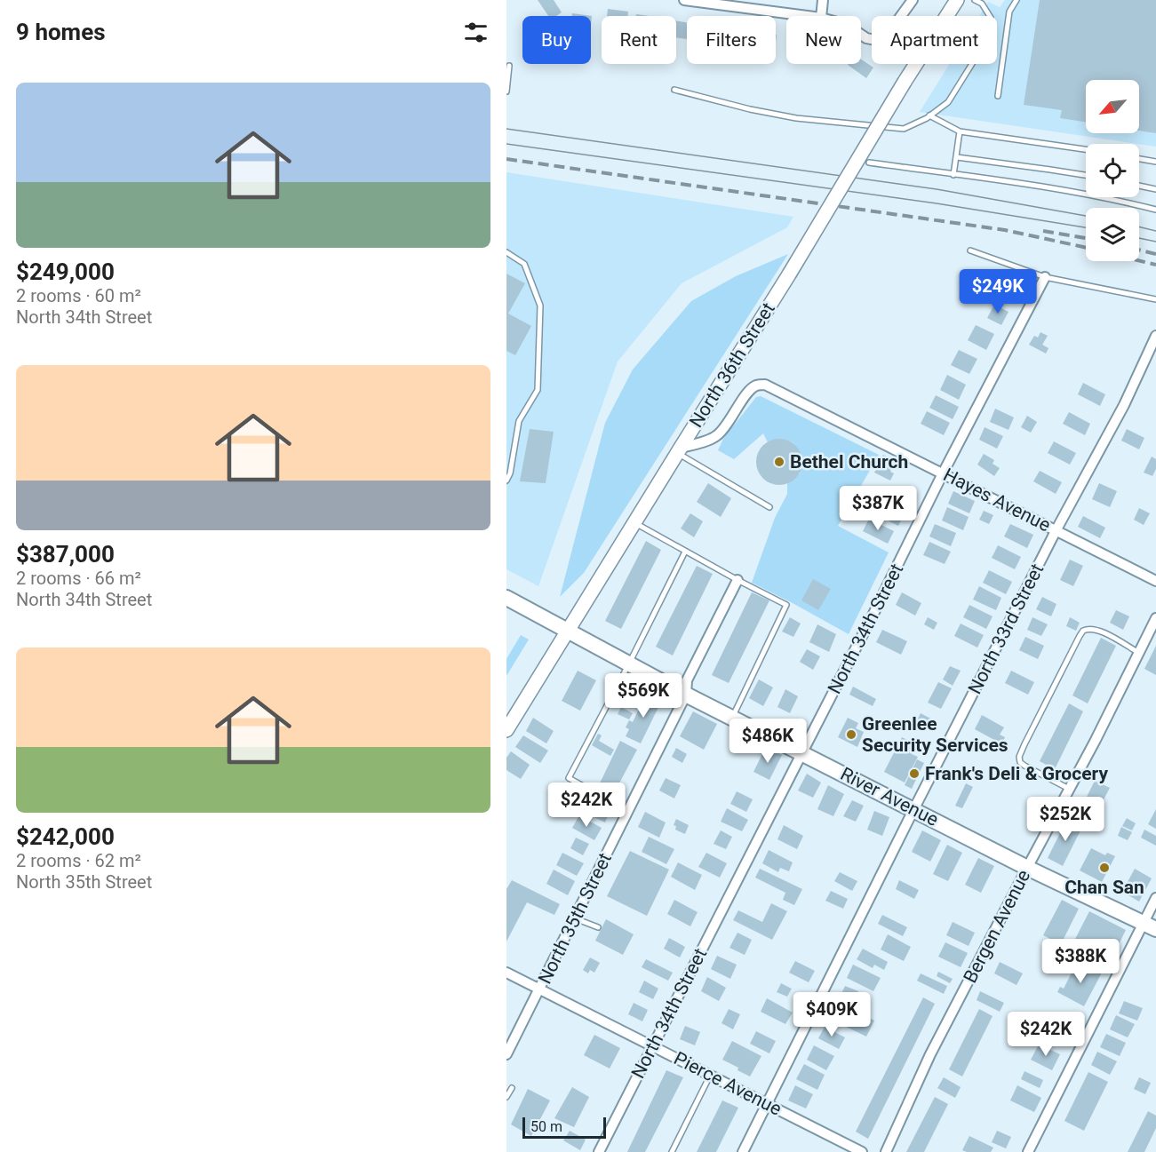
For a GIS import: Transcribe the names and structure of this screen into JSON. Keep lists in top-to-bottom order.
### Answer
{
  "streets": {
    "main road": ["River Avenue"],
    "street": [
      "North 36th Street",
      "Hayes Avenue",
      "North 34th Street",
      "North 33rd Street",
      "North 35th Street",
      "Bergen Avenue",
      "Pierce Avenue"
    ]
  },
  "crossings": [
    ["North 36th Street", "Hayes Avenue"],
    ["North 36th Street", "River Avenue"],
    ["Hayes Avenue", "North 34th Street"],
    ["Hayes Avenue", "North 33rd Street"],
    ["North 34th Street", "River Avenue"],
    ["North 34th Street", "Pierce Avenue"],
    ["North 33rd Street", "River Avenue"],
    ["North 33rd Street", "Pierce Avenue"],
    ["River Avenue", "North 35th Street"],
    ["River Avenue", "Bergen Avenue"],
    ["North 35th Street", "Pierce Avenue"]
  ],
  "places": [
    "Bethel Church",
    "Greenlee Security Services",
    "Frank's Deli & Grocery",
    "Chan San"
  ],
  "scale_bar": "50 m",
  "north": "bottom left",
  "page": {
    "heading": "9 homes",
    "chip": [
      "Buy",
      "Rent",
      "Filters",
      "New",
      "Apartment"
    ],
    "list": [
      {
        "name": "$249,000",
        "note": "2 rooms · 60 m² · North 34th Street"
      },
      {
        "name": "$387,000",
        "note": "2 rooms · 66 m² · North 34th Street"
      },
      {
        "name": "$242,000",
        "note": "2 rooms · 62 m² · North 35th Street"
      }
    ],
    "price": [
      "$249K",
      "$387K",
      "$569K",
      "$486K",
      "$242K",
      "$252K",
      "$388K",
      "$409K",
      "$242K"
    ],
    "scale": "50 m"
  }
}
